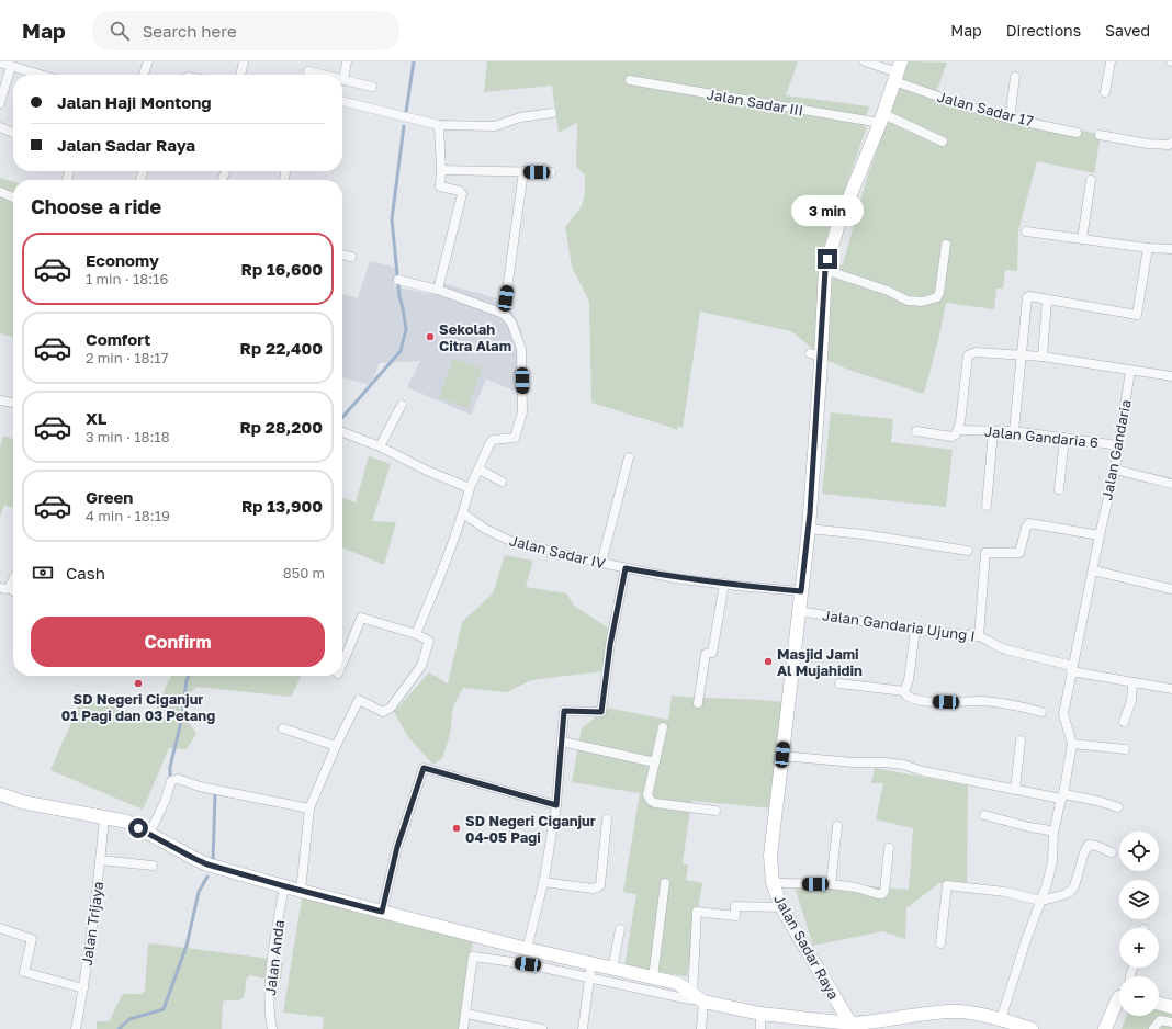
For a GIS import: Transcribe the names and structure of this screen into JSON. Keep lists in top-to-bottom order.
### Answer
{
  "streets": {
    "street": [
      "Jalan Sadar III",
      "Jalan Sadar 17",
      "Jalan Gandaria 6",
      "Jalan Gandaria",
      "Jalan Sadar IV",
      "Jalan Gandaria Ujung I",
      "Jalan Trijaya",
      "Jalan Sadar Raya",
      "Jalan Anda"
    ]
  },
  "crossings": [
    ["Jalan Sadar III", "Jalan Sadar Raya"],
    ["Jalan Sadar 17", "Jalan Sadar Raya"],
    ["Jalan Gandaria 6", "Jalan Gandaria"],
    ["Jalan Gandaria", "Jalan Gandaria Ujung I"],
    ["Jalan Sadar IV", "Jalan Sadar Raya"],
    ["Jalan Gandaria Ujung I", "Jalan Sadar Raya"]
  ],
  "places": [
    "Sekolah Citra Alam",
    "Masjid Jami Al Mujahidin",
    "SD Negeri Ciganjur 01 Pagi dan 03 Petang",
    "SD Negeri Ciganjur 04-05 Pagi"
  ],
  "page": {
    "header": "Map",
    "search": "Search here",
    "nav": ["Map", "Directions", "Saved"],
    "banner": ["Jalan Haji Montong", "Jalan Sadar Raya"],
    "heading": "Choose a ride",
    "bubble": "3 min",
    "list": [
      {
        "name": "Economy",
        "note": "1 min · 18:16",
        "value": "Rp 16,600"
      },
      {
        "name": "Comfort",
        "note": "2 min · 18:17",
        "value": "Rp 22,400"
      },
      {
        "name": "XL",
        "note": "3 min · 18:18",
        "value": "Rp 28,200"
      },
      {
        "name": "Green",
        "note": "4 min · 18:19",
        "value": "Rp 13,900"
      }
    ],
    "pay": ["Cash", "850 m"],
    "buttons": "Confirm",
    "map_buttons": ["+", "−"]
  }
}
